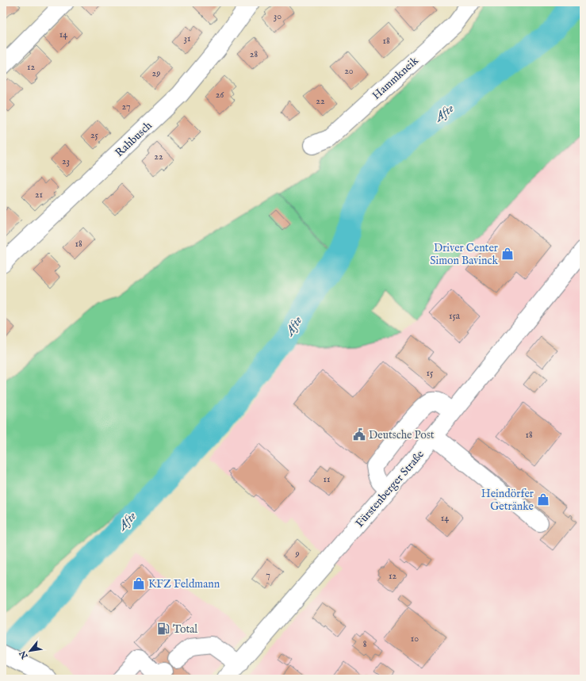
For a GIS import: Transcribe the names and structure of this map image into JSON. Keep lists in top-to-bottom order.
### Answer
{
  "streets": {
    "street": ["Hammkneik", "Rahbusch", "Fürstenberger Straße"]
  },
  "water": ["Afte"],
  "places": {
    "shop": ["Driver Center Simon Bavinck", "Heindörfer Getränke", "KFZ Feldmann"],
    "public building": ["Deutsche Post"],
    "fuel station": ["Total"]
  },
  "house_numbers": [
    "30",
    "14",
    "31",
    "18",
    "28",
    "12",
    "20",
    "29",
    "26",
    "22",
    "27",
    "25",
    "22",
    "23",
    "21",
    "18",
    "15a",
    "15",
    "18",
    "11",
    "14",
    "9",
    "7",
    "12",
    "10",
    "8"
  ],
  "north": "bottom left"
}
